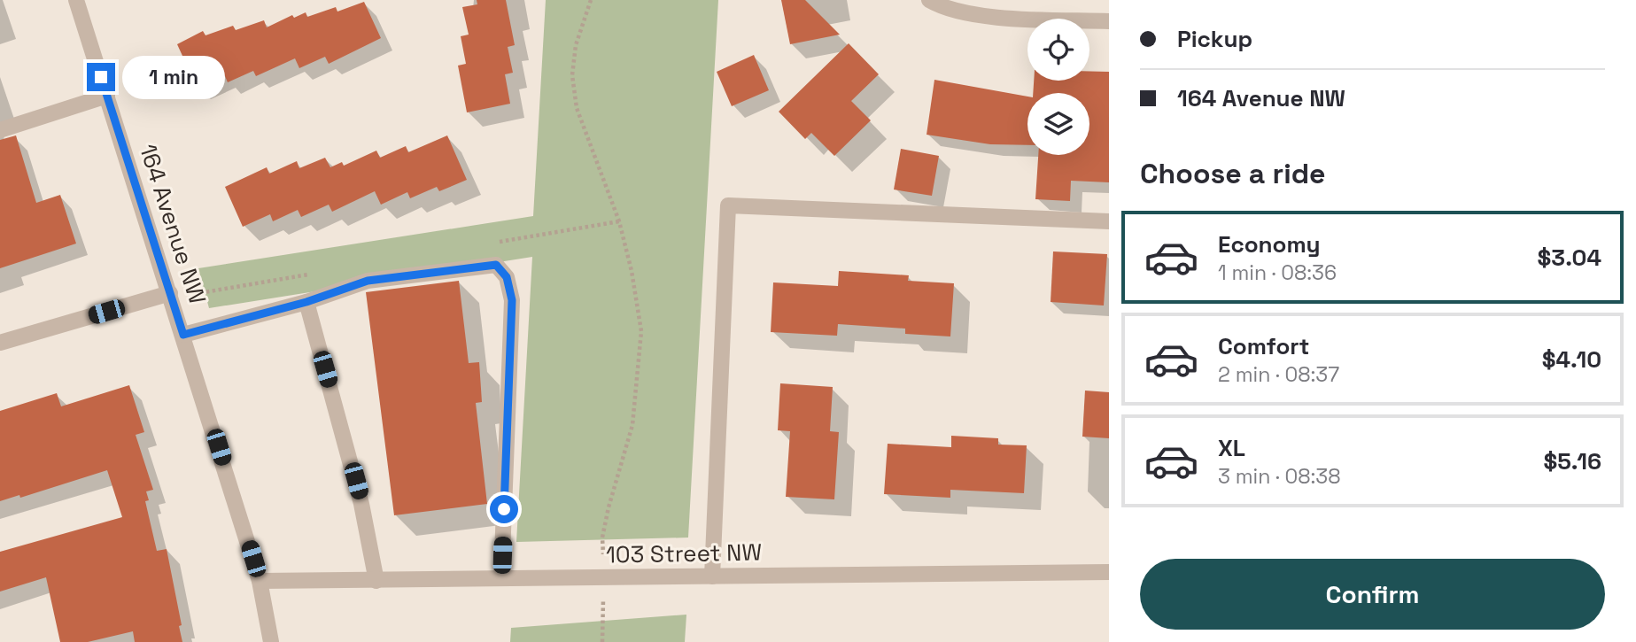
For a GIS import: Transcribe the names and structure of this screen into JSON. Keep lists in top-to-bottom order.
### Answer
{
  "streets": {
    "street": ["164 Avenue NW", "103 Street NW"]
  },
  "crossings": [
    ["164 Avenue NW", "103 Street NW"]
  ],
  "page": {
    "banner": ["Pickup", "164 Avenue NW"],
    "bubble": "1 min",
    "heading": "Choose a ride",
    "list": [
      {
        "name": "Economy",
        "note": "1 min · 08:36",
        "value": "$3.04"
      },
      {
        "name": "Comfort",
        "note": "2 min · 08:37",
        "value": "$4.10"
      },
      {
        "name": "XL",
        "note": "3 min · 08:38",
        "value": "$5.16"
      }
    ],
    "buttons": "Confirm"
  }
}
